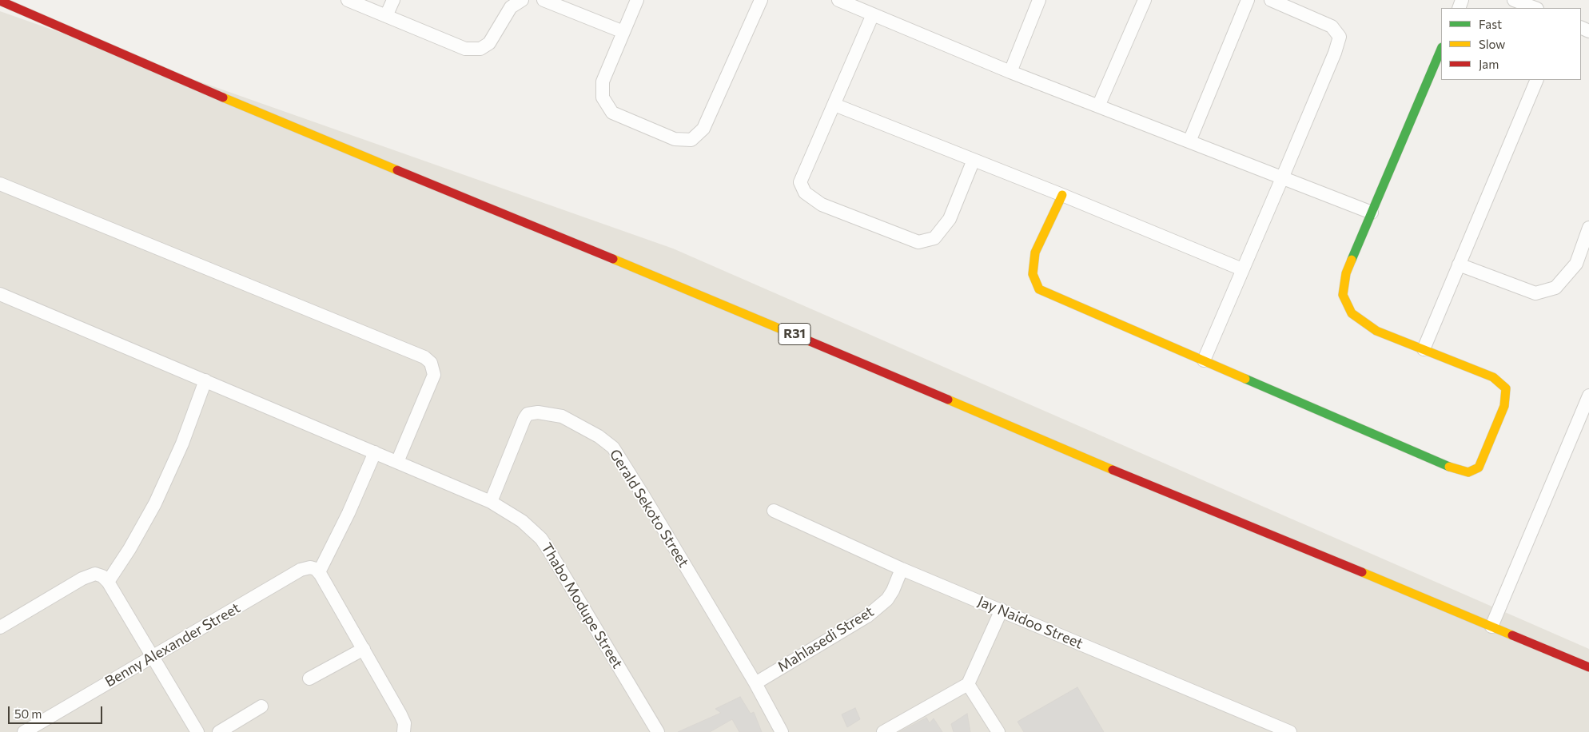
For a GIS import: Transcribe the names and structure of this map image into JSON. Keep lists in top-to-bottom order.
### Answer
{
  "streets": {
    "main road": ["R31"],
    "street": [
      "Gerald Sekoto Street",
      "Thabo Modupe Street",
      "Jay Naidoo Street",
      "Mahlasedi Street",
      "Benny Alexander Street"
    ]
  },
  "crossings": [
    ["Gerald Sekoto Street", "Thabo Modupe Street"],
    ["Gerald Sekoto Street", "Mahlasedi Street"],
    ["Jay Naidoo Street", "Mahlasedi Street"]
  ],
  "legend": ["Fast", "Slow", "Jam"],
  "scale_bar": "50 m"
}
